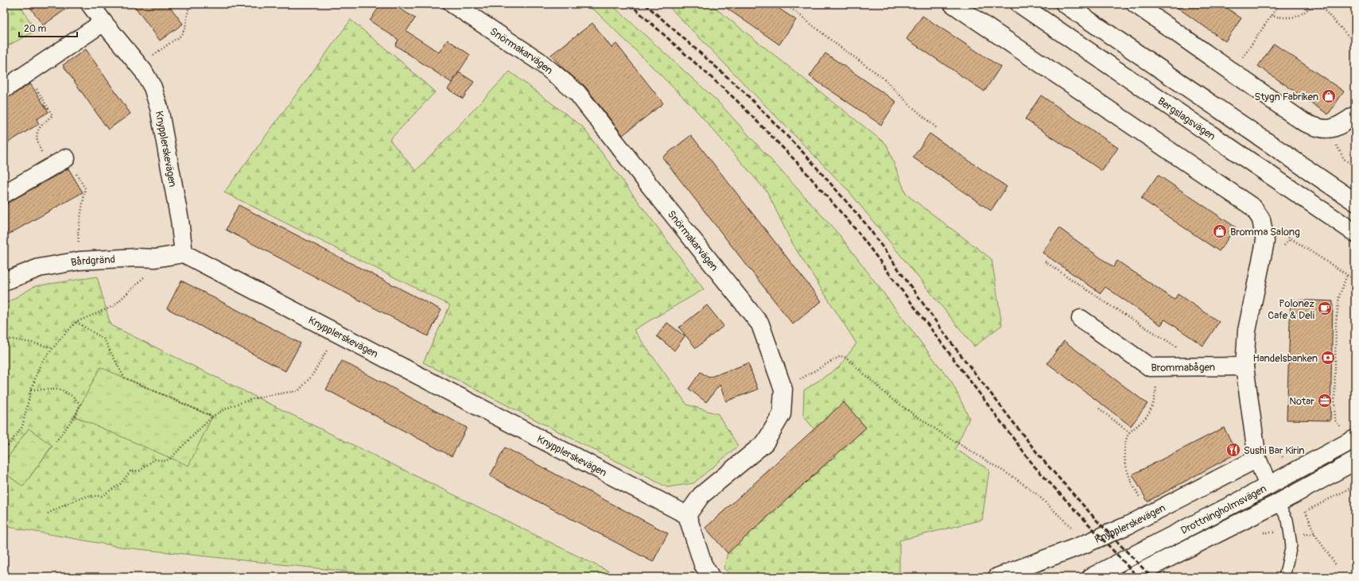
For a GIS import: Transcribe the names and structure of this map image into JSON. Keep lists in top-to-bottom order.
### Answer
{
  "streets": {
    "street": [
      "Snörmakarvägen",
      "Bergslagsvägen",
      "Knypplerskevägen",
      "Bårdgränd",
      "Brommabågen",
      "Drottningholmsvägen"
    ]
  },
  "crossings": [
    ["Snörmakarvägen", "Knypplerskevägen"],
    ["Knypplerskevägen", "Bårdgränd"]
  ],
  "places": {
    "shop": ["Stygn Fabriken", "Bromma Salong"],
    "cafe": ["Polonez Cafe & Deli"],
    "bank": ["Handelsbanken"],
    "office": ["Notar"],
    "restaurant": ["Sushi Bar Kirin"]
  },
  "scale_bar": "20 m"
}
